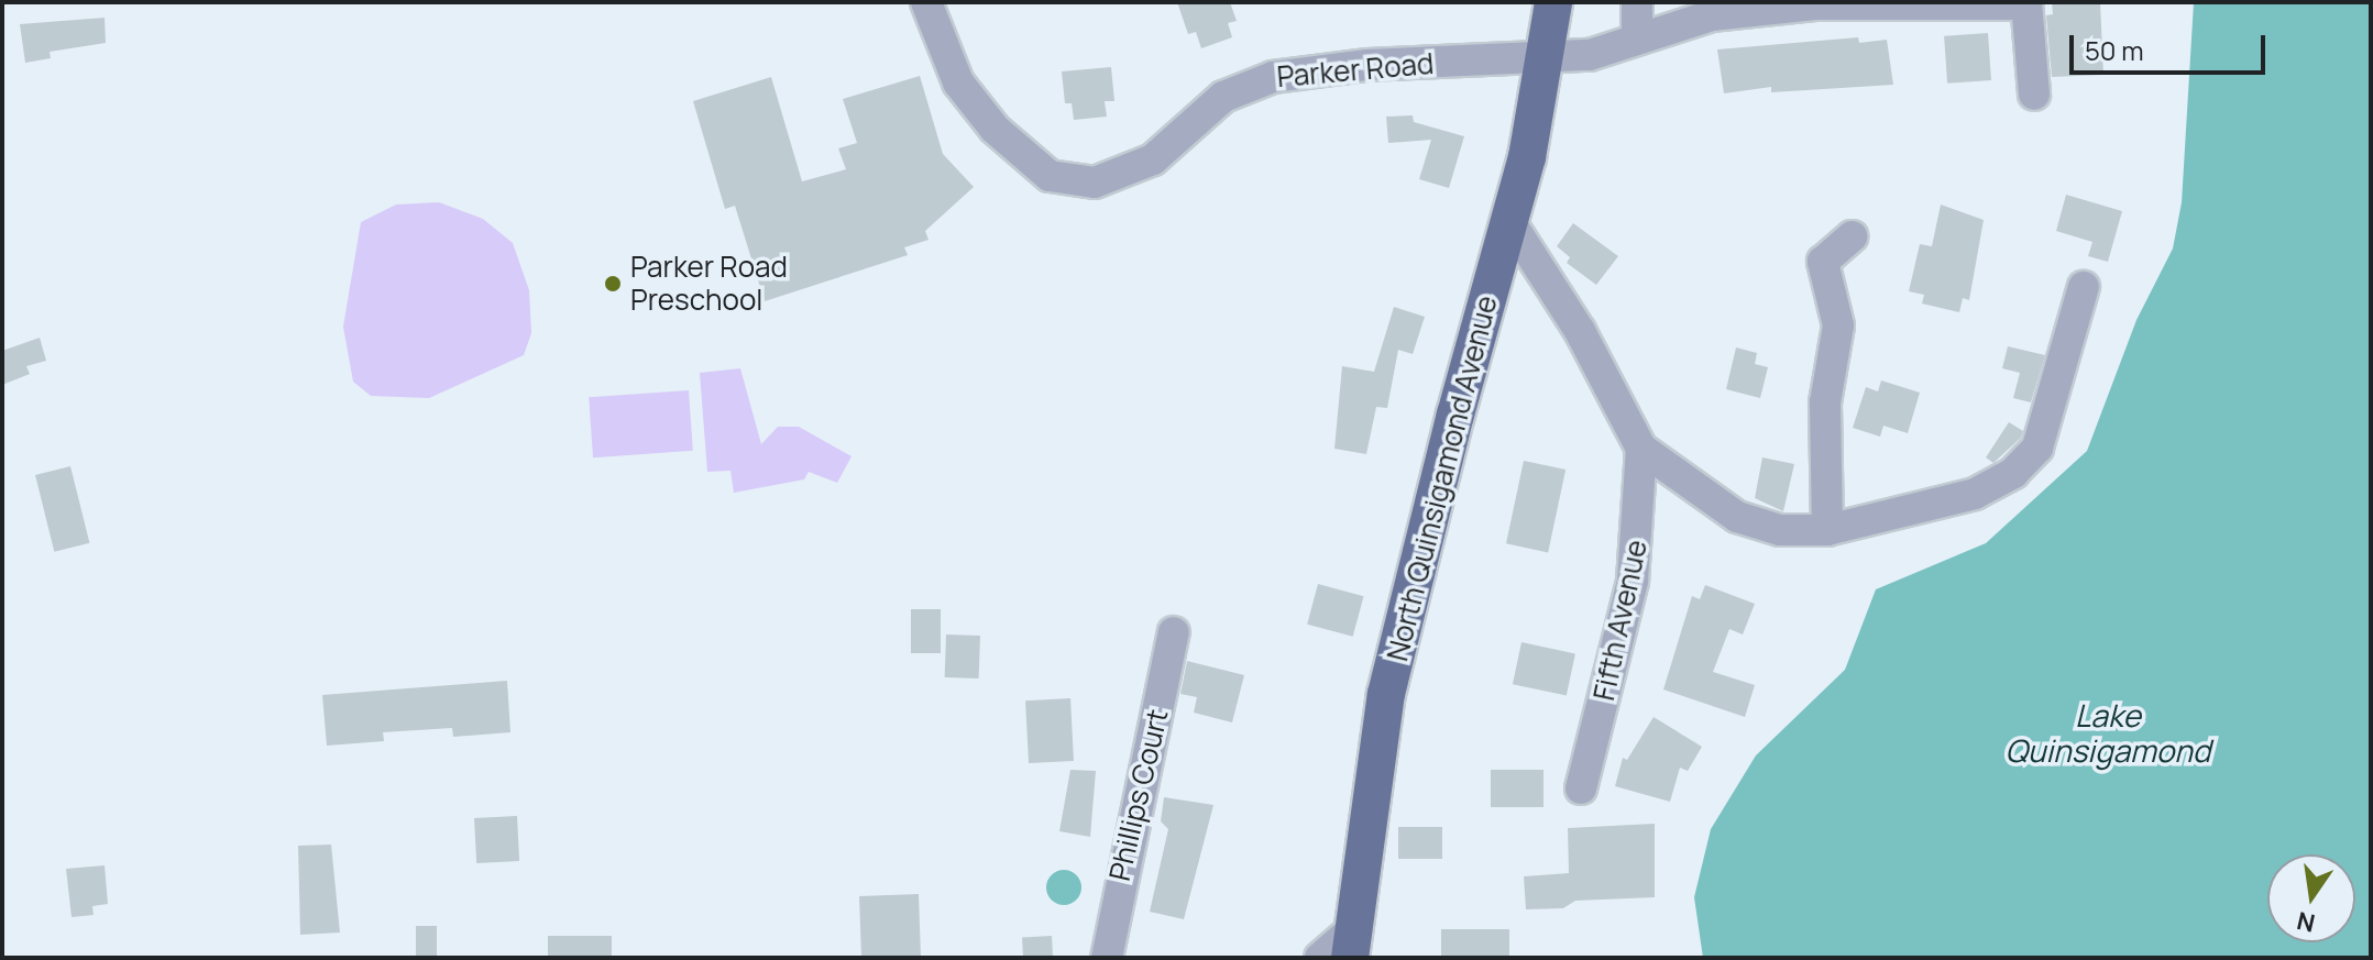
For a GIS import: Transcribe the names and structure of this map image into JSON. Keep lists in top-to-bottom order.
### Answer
{
  "streets": {
    "main road": ["North Quinsigamond Avenue"],
    "street": ["Parker Road", "Fifth Avenue", "Phillips Court"]
  },
  "crossings": [
    ["Parker Road", "North Quinsigamond Avenue"]
  ],
  "water": ["Lake Quinsigamond"],
  "places": ["Parker Road Preschool"],
  "scale_bar": "50 m",
  "north": "bottom"
}
